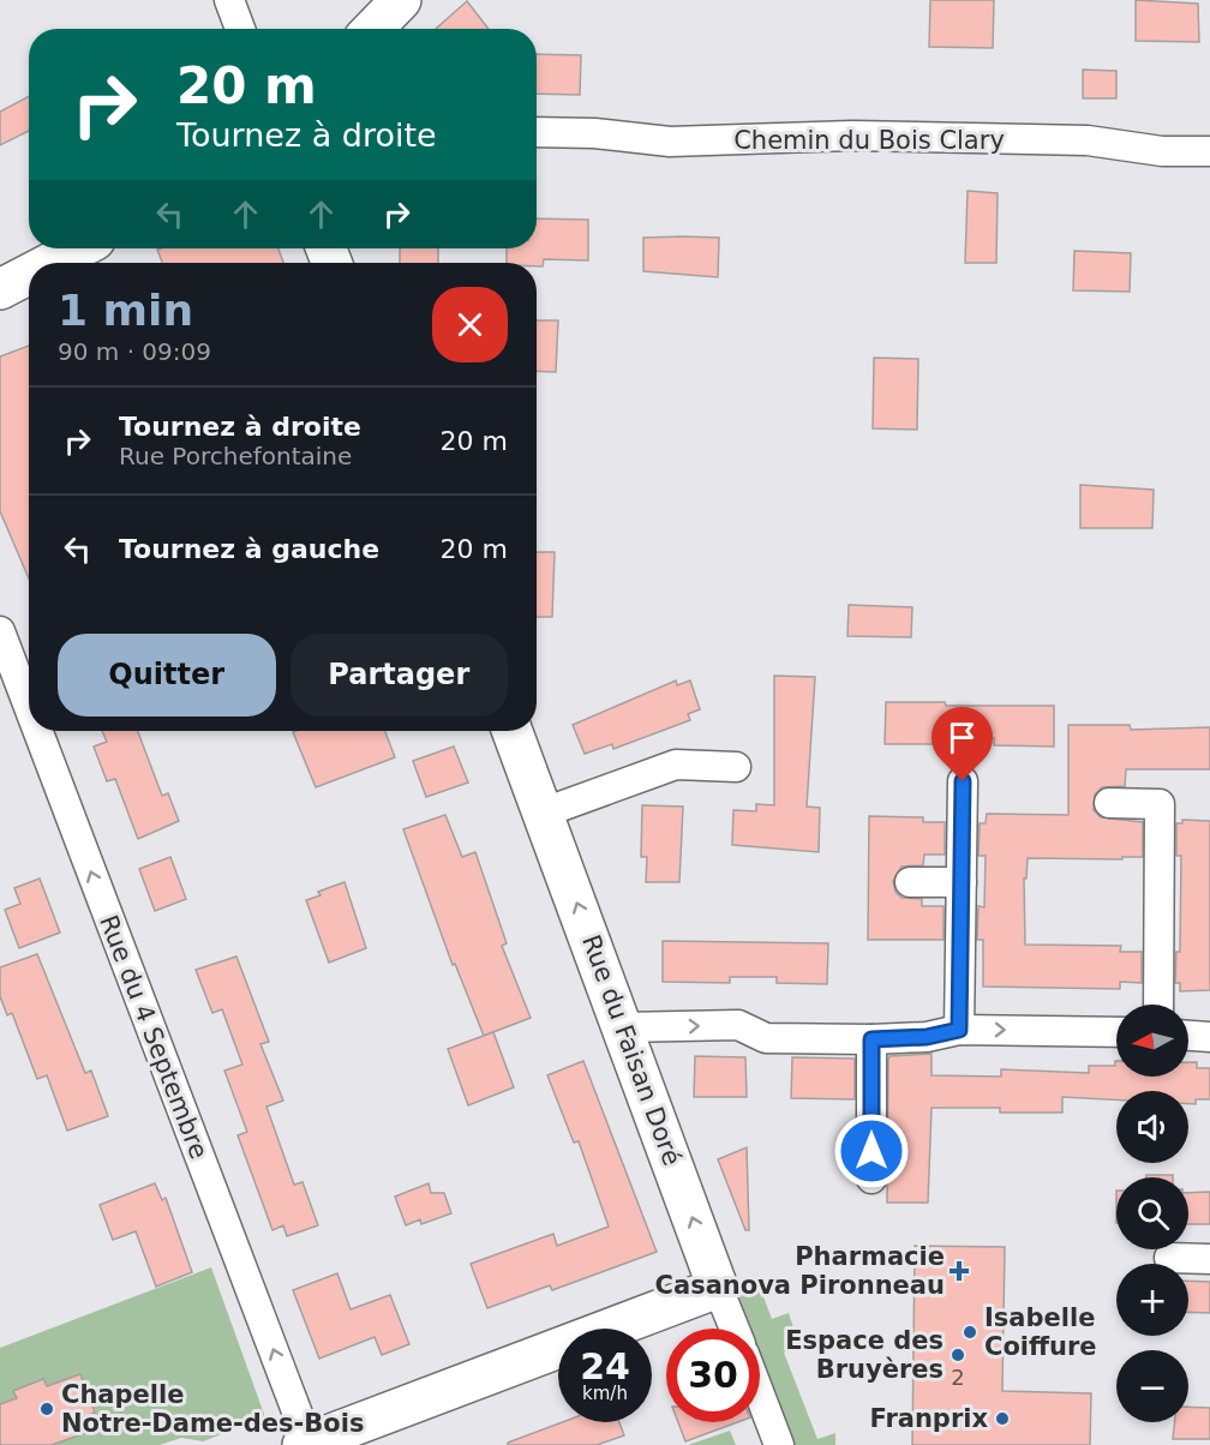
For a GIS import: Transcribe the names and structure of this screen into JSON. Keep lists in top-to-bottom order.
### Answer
{
  "streets": {
    "street": ["Chemin du Bois Clary", "Rue du 4 Septembre", "Rue du Faisan Doré"]
  },
  "one_way": ["Rue du 4 Septembre"],
  "places": {
    "health": ["Pharmacie Casanova Pironneau"],
    "other": [
      "Isabelle Coiffure",
      "Espace des Bruyères",
      "Chapelle Notre-Dame-des-Bois",
      "Franprix"
    ]
  },
  "house_numbers": ["2"],
  "north": "left",
  "page": {
    "turn": ["20 m", "Tournez à droite"],
    "heading": ["1 min", "90 m · 09:09"],
    "list": [
      {
        "name": "Tournez à droite",
        "note": "Rue Porchefontaine",
        "value": "20 m"
      },
      {
        "name": "Tournez à gauche",
        "value": "20 m"
      }
    ],
    "buttons": ["Quitter", "Partager"],
    "map_buttons": ["+", "−"],
    "speed": "24 km/h",
    "limit": "30"
  }
}
